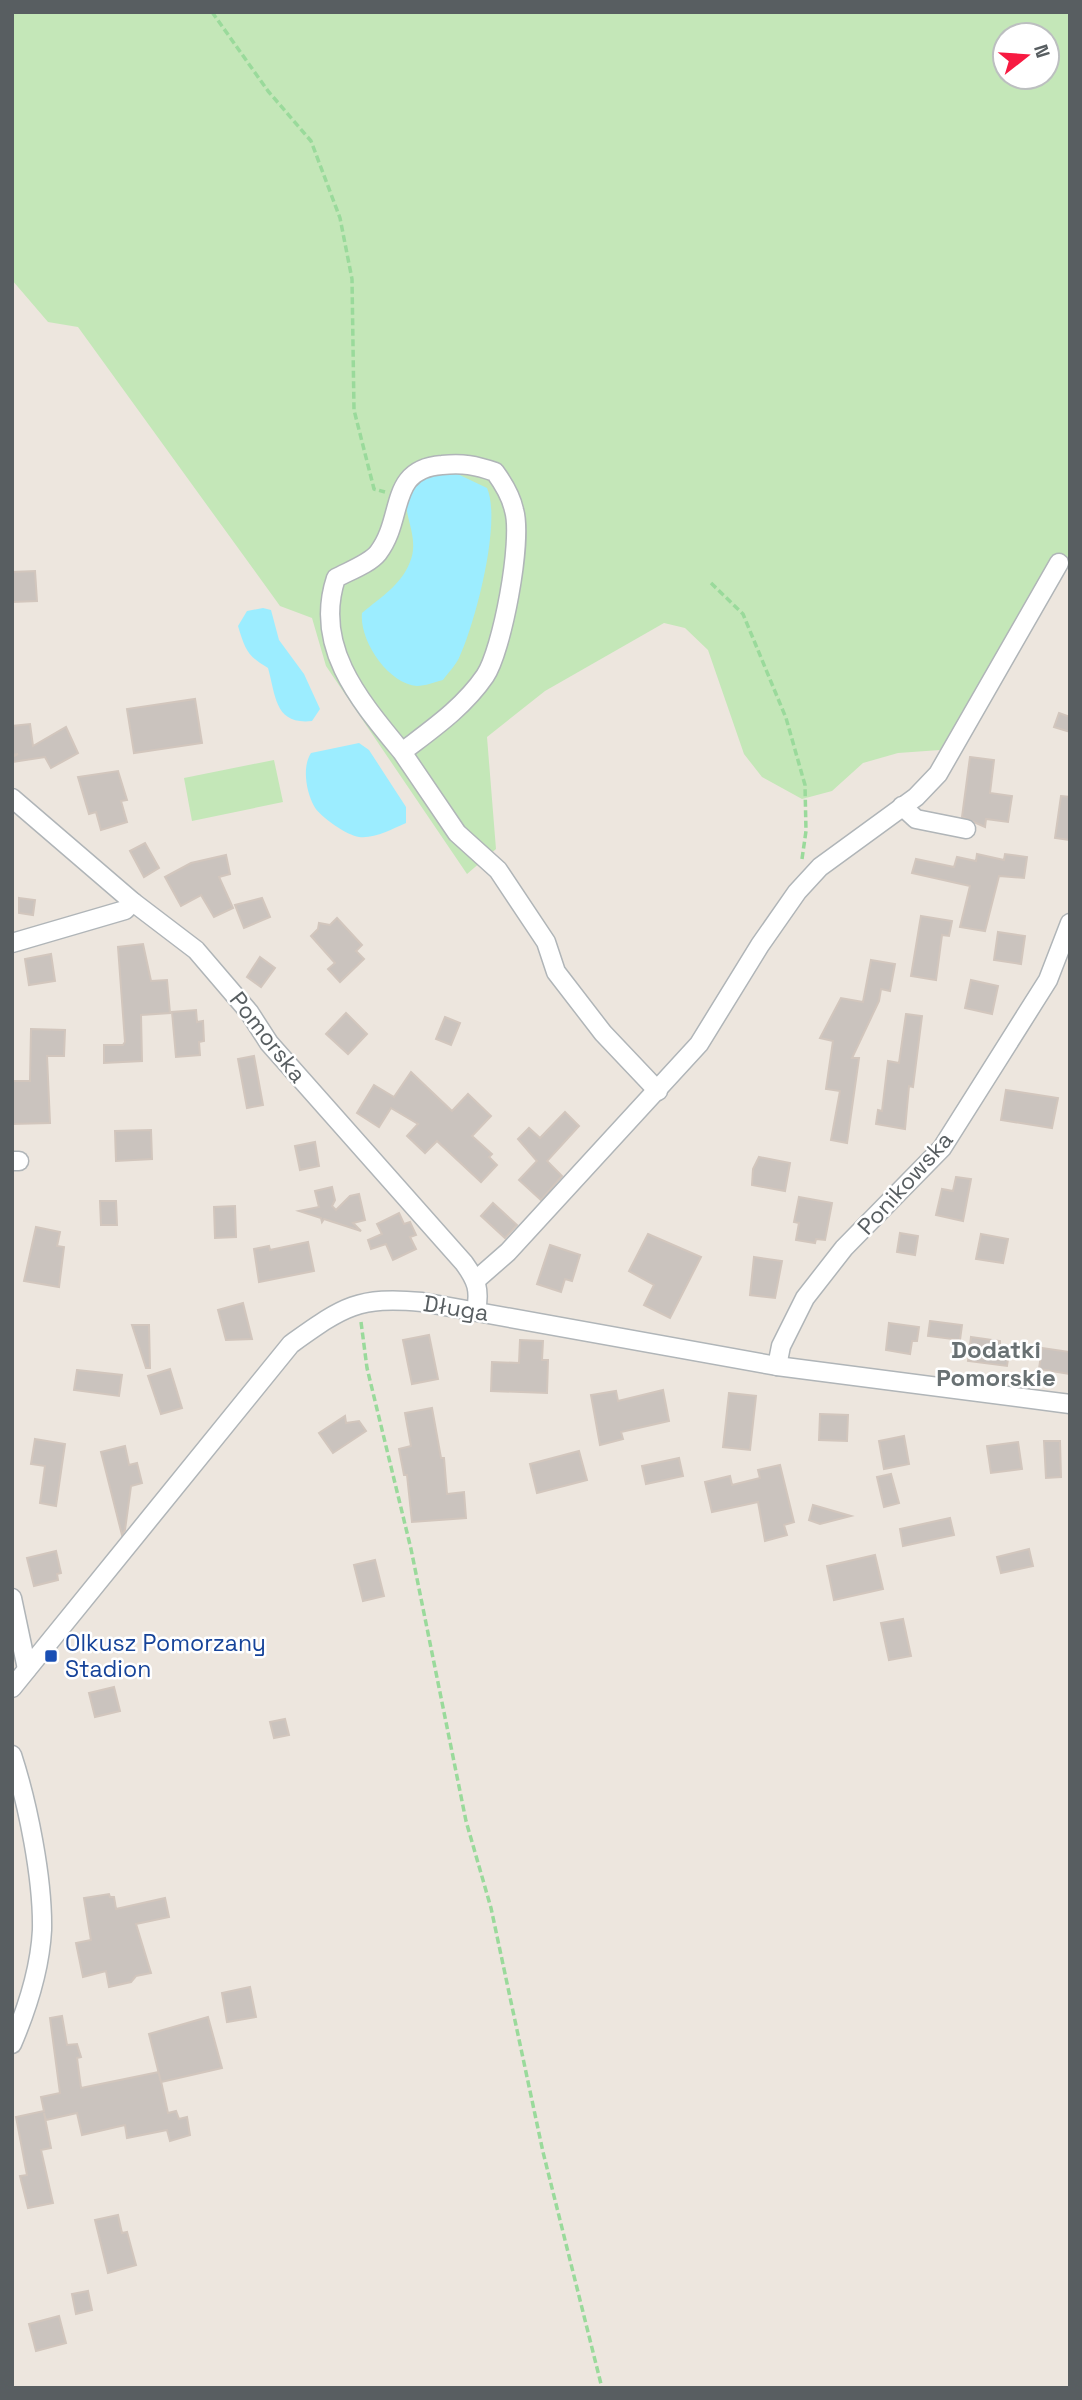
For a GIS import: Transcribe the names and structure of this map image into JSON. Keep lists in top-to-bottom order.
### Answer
{
  "streets": {
    "street": ["Pomorska", "Ponikowska", "Długa"]
  },
  "crossings": [
    ["Ponikowska", "Długa"]
  ],
  "districts": ["Dodatki Pomorskie"],
  "places": {
    "transit": ["Olkusz Pomorzany Stadion"]
  },
  "north": "right"
}
